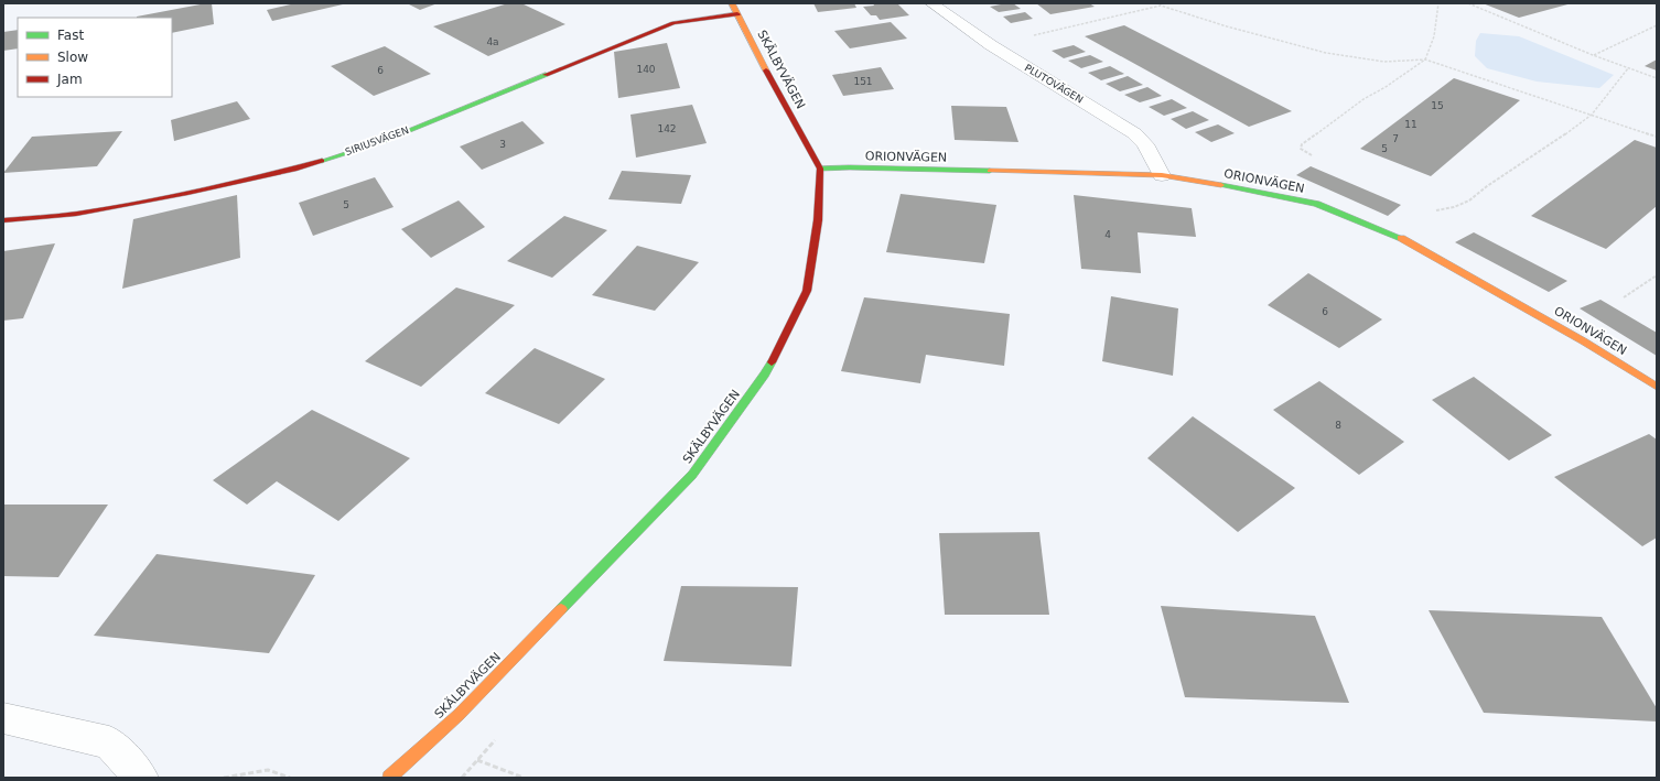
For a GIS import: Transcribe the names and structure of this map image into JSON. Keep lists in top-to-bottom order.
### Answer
{
  "streets": {
    "street": [
      "SKÄLBYVÄGEN",
      "PLUTOVÄGEN",
      "SIRIUSVÄGEN",
      "ORIONVÄGEN"
    ]
  },
  "crossings": [
    ["SKÄLBYVÄGEN", "SIRIUSVÄGEN"],
    ["SKÄLBYVÄGEN", "ORIONVÄGEN"],
    ["PLUTOVÄGEN", "ORIONVÄGEN"]
  ],
  "house_numbers": [
    "4a",
    "140",
    "6",
    "151",
    "15",
    "11",
    "142",
    "7",
    "3",
    "5",
    "5",
    "4",
    "6",
    "8"
  ],
  "legend": ["Fast", "Slow", "Jam"]
}
